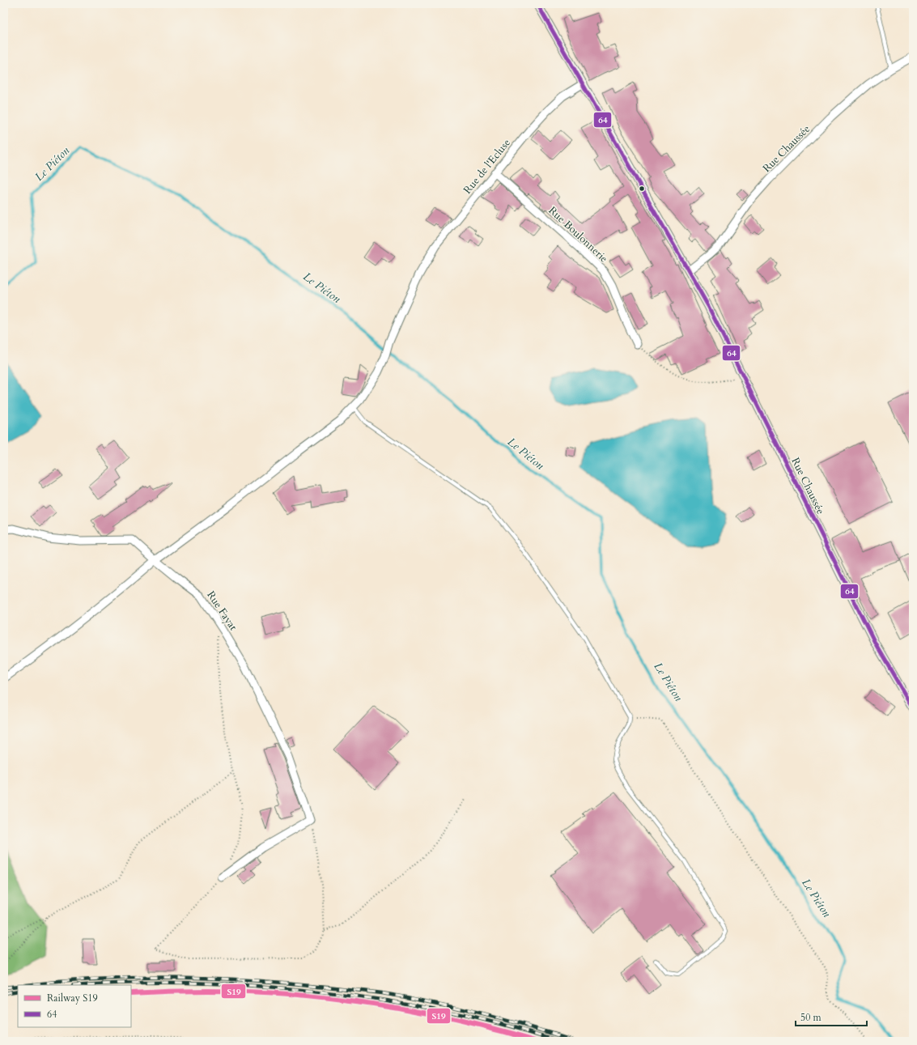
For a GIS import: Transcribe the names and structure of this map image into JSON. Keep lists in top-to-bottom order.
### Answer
{
  "streets": {
    "street": [
      "Rue Chaussée",
      "Rue de l'Ecluse",
      "Rue Boulonnerie",
      "Rue Fayat"
    ]
  },
  "crossings": [
    ["Rue Chaussée", "Rue de l'Ecluse"],
    ["Rue de l'Ecluse", "Rue Boulonnerie"]
  ],
  "water": ["Le Piéton"],
  "lines": ["transit line 64", "rail line S19"],
  "legend": ["Railway S19", "64"],
  "scale_bar": "50 m"
}
